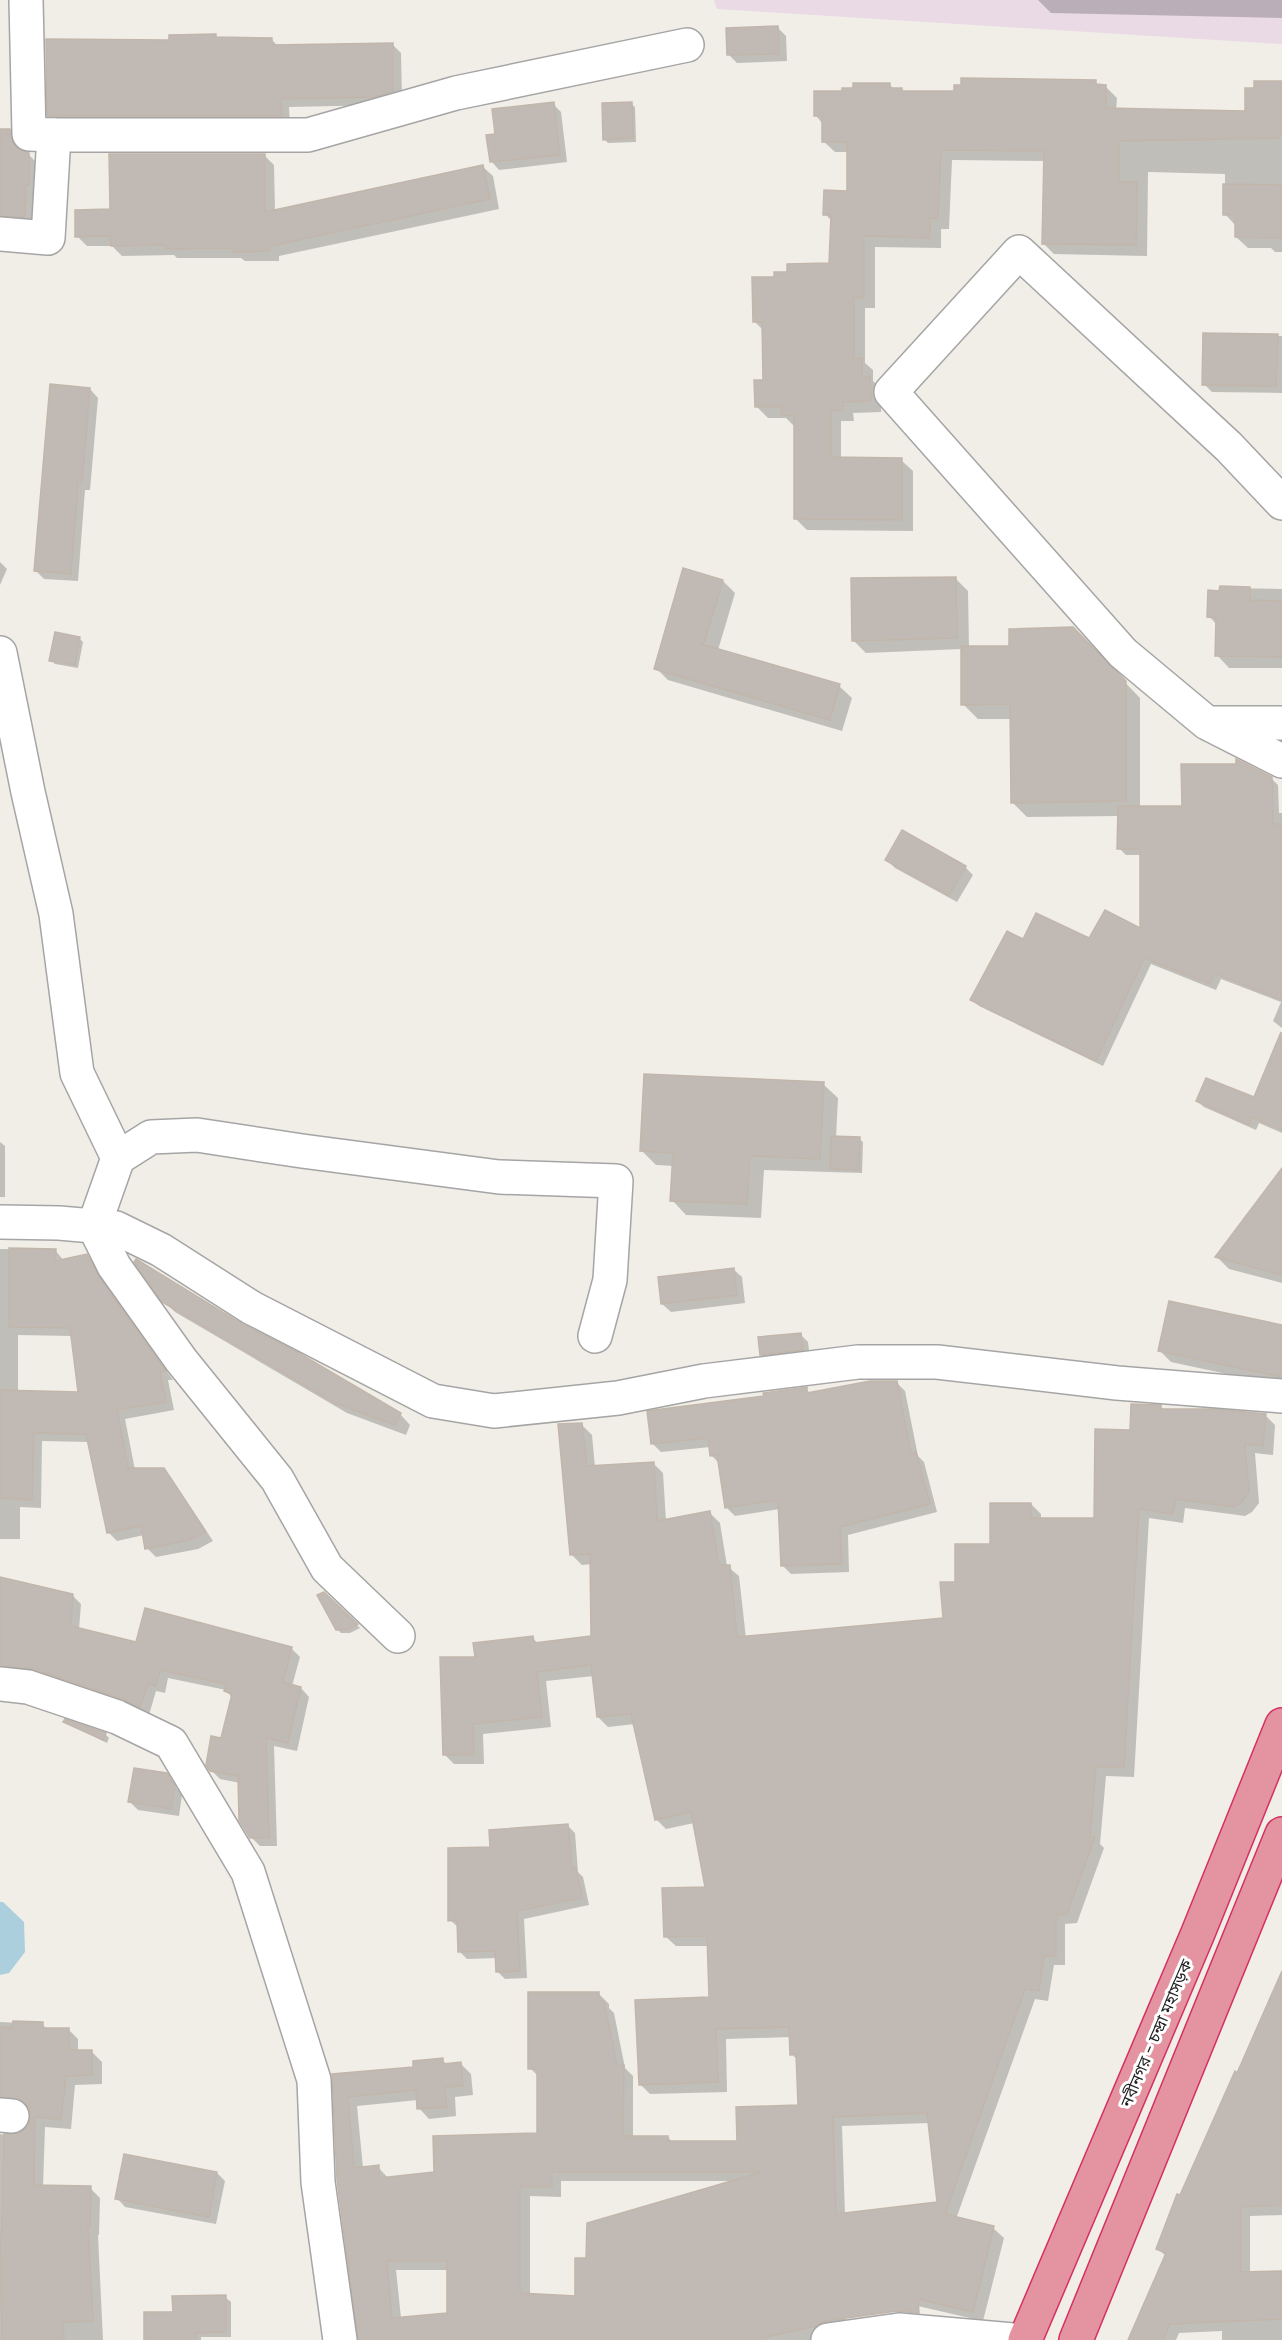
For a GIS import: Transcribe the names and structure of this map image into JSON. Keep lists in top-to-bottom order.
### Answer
{
  "streets": {
    "highway": ["নবীনগর - চন্দ্রা মহাসড়ক"]
  }
}
